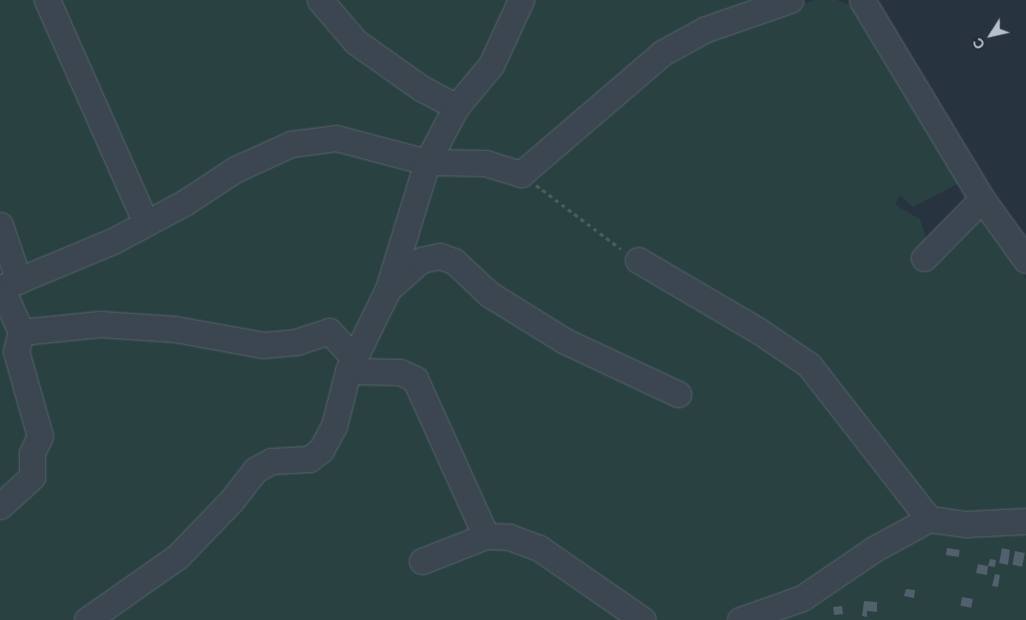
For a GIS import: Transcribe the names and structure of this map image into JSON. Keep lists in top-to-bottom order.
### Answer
{
  "north": "bottom left"
}
